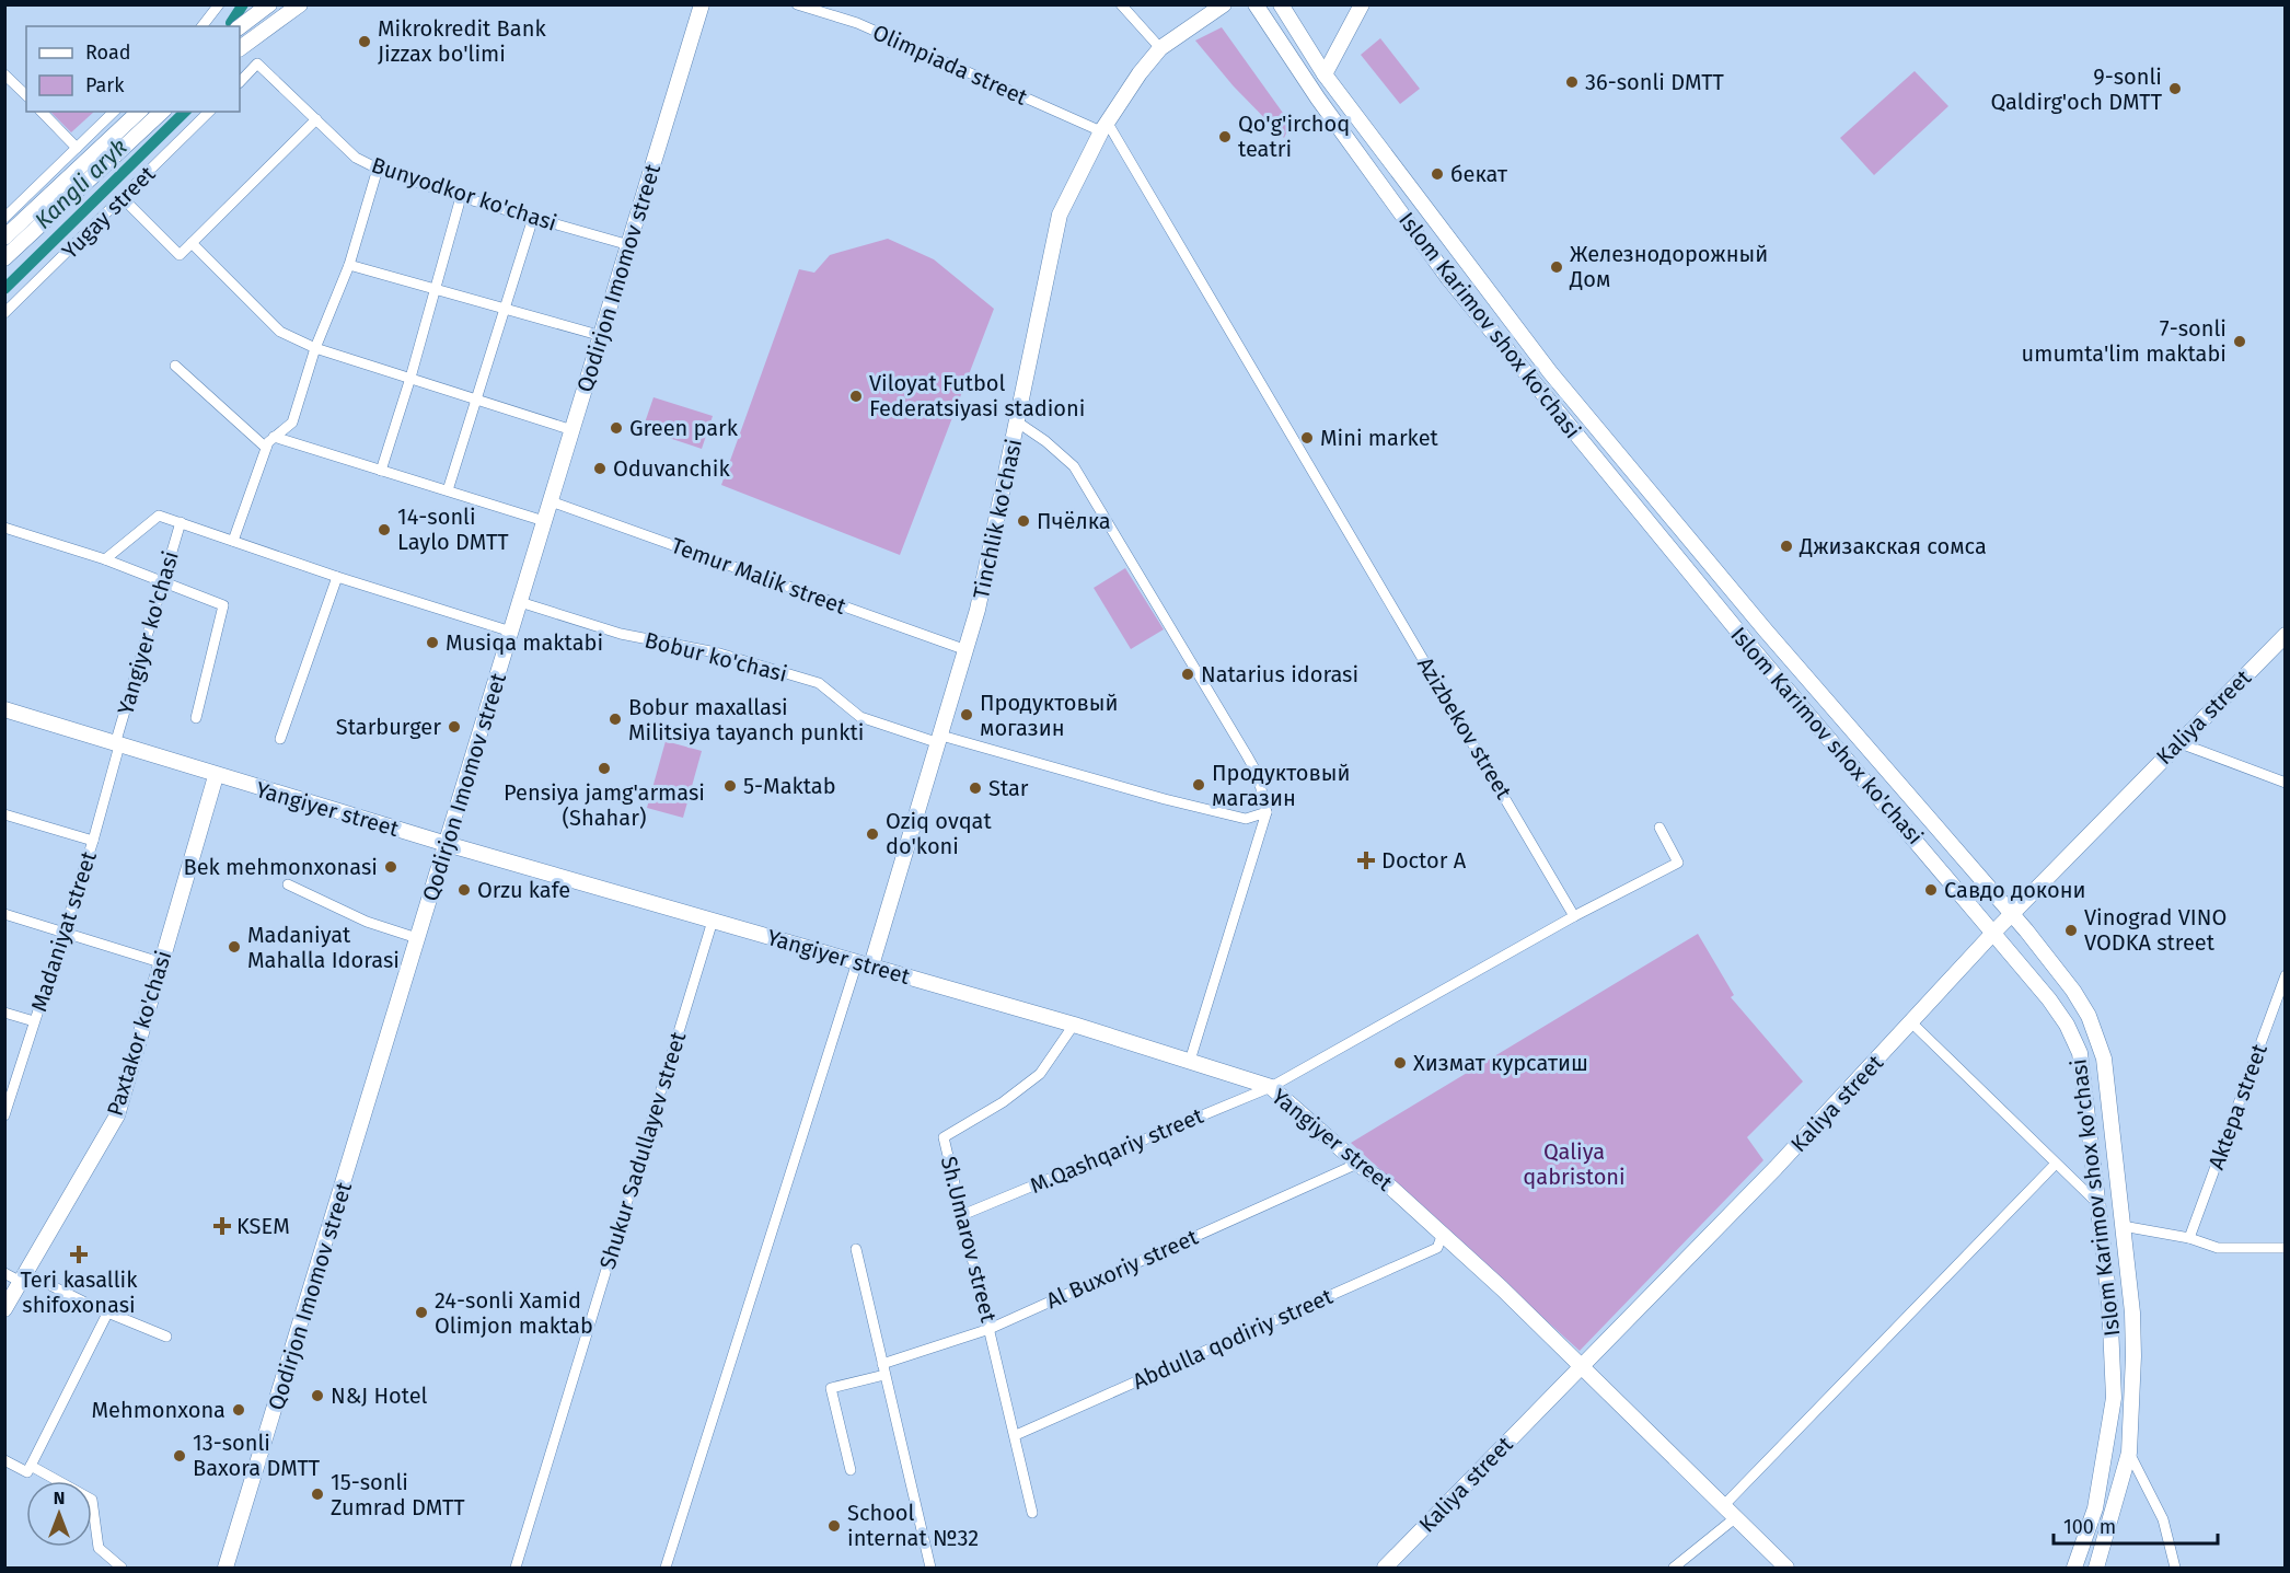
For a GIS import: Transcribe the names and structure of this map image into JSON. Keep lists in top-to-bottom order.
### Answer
{
  "streets": {
    "main road": [
      "Yugay street",
      "Qodirjon Imomov street",
      "Islom Karimov shox ko'chasi",
      "Tinchlik ko'chasi",
      "Kaliya street",
      "Yangiyer street",
      "Paxtakor ko'chasi"
    ],
    "street": [
      "Olimpiada street",
      "Bunyodkor ko'chasi",
      "Temur Malik street",
      "Yangiyer ko'chasi",
      "Bobur ko'chasi",
      "Azizbekov street",
      "Madaniyat street",
      "Aktepa street",
      "Shukur Sadullayev street",
      "M.Qashqariy street",
      "Sh.Umarov street",
      "Al Buxoriy street",
      "Abdulla qodiriy street"
    ]
  },
  "crossings": [
    ["Olimpiada street", "Tinchlik ko'chasi"],
    ["Olimpiada street", "Azizbekov street"],
    ["Bunyodkor ko'chasi", "Qodirjon Imomov street"],
    ["Qodirjon Imomov street", "Temur Malik street"],
    ["Qodirjon Imomov street", "Bobur ko'chasi"],
    ["Qodirjon Imomov street", "Yangiyer street"],
    ["Islom Karimov shox ko'chasi", "Kaliya street"],
    ["Tinchlik ko'chasi", "Temur Malik street"],
    ["Tinchlik ko'chasi", "Bobur ko'chasi"],
    ["Tinchlik ko'chasi", "Azizbekov street"],
    ["Tinchlik ko'chasi", "Yangiyer street"],
    ["Yangiyer ko'chasi", "Yangiyer street"],
    ["Yangiyer ko'chasi", "Madaniyat street"],
    ["Kaliya street", "Yangiyer street"],
    ["Yangiyer street", "Madaniyat street"],
    ["Yangiyer street", "Paxtakor ko'chasi"],
    ["Yangiyer street", "Shukur Sadullayev street"],
    ["Yangiyer street", "M.Qashqariy street"],
    ["Yangiyer street", "Sh.Umarov street"],
    ["Yangiyer street", "Al Buxoriy street"],
    ["Yangiyer street", "Abdulla qodiriy street"],
    ["M.Qashqariy street", "Sh.Umarov street"],
    ["Sh.Umarov street", "Al Buxoriy street"],
    ["Sh.Umarov street", "Abdulla qodiriy street"]
  ],
  "water": ["Kangli aryk"],
  "parks": ["Qaliya qabristoni"],
  "places": {
    "other": [
      "Mikrokredit Bank Jizzax bo'limi",
      "36-sonli DMTT",
      "9-sonli Qaldirg'och DMTT",
      "Qo'g'irchoq teatri",
      "бекат",
      "Железнодорожный Дом",
      "7-sonli umumta'lim maktabi",
      "Viloyat Futbol Federatsiyasi stadioni",
      "Green park",
      "Mini market",
      "Oduvanchik",
      "Пчёлка",
      "14-sonli Laylo DMTT",
      "Джизакская сомса",
      "Musiqa maktabi",
      "Natarius idorasi",
      "Продуктовый могазин",
      "Bobur maxallasi Militsiya tayanch punkti",
      "Starburger",
      "Pensiya jamg'armasi (Shahar)",
      "Продуктовый магазин",
      "5-Maktab",
      "Star",
      "Oziq ovqat do'koni",
      "Bek mehmonxonasi",
      "Orzu kafe",
      "Савдо докони",
      "Vinograd VINO VODKA street",
      "Madaniyat Mahalla Idorasi",
      "Хизмат курсатиш",
      "24-sonli Xamid Olimjon maktab",
      "N&J Hotel",
      "Mehmonxona",
      "13-sonli Baxora DMTT",
      "15-sonli Zumrad DMTT",
      "School internat №32"
    ],
    "health": ["Doctor A", "KSEM", "Teri kasallik shifoxonasi"]
  },
  "legend": ["Road", "Park"],
  "scale_bar": "100 m",
  "north": "top"
}
